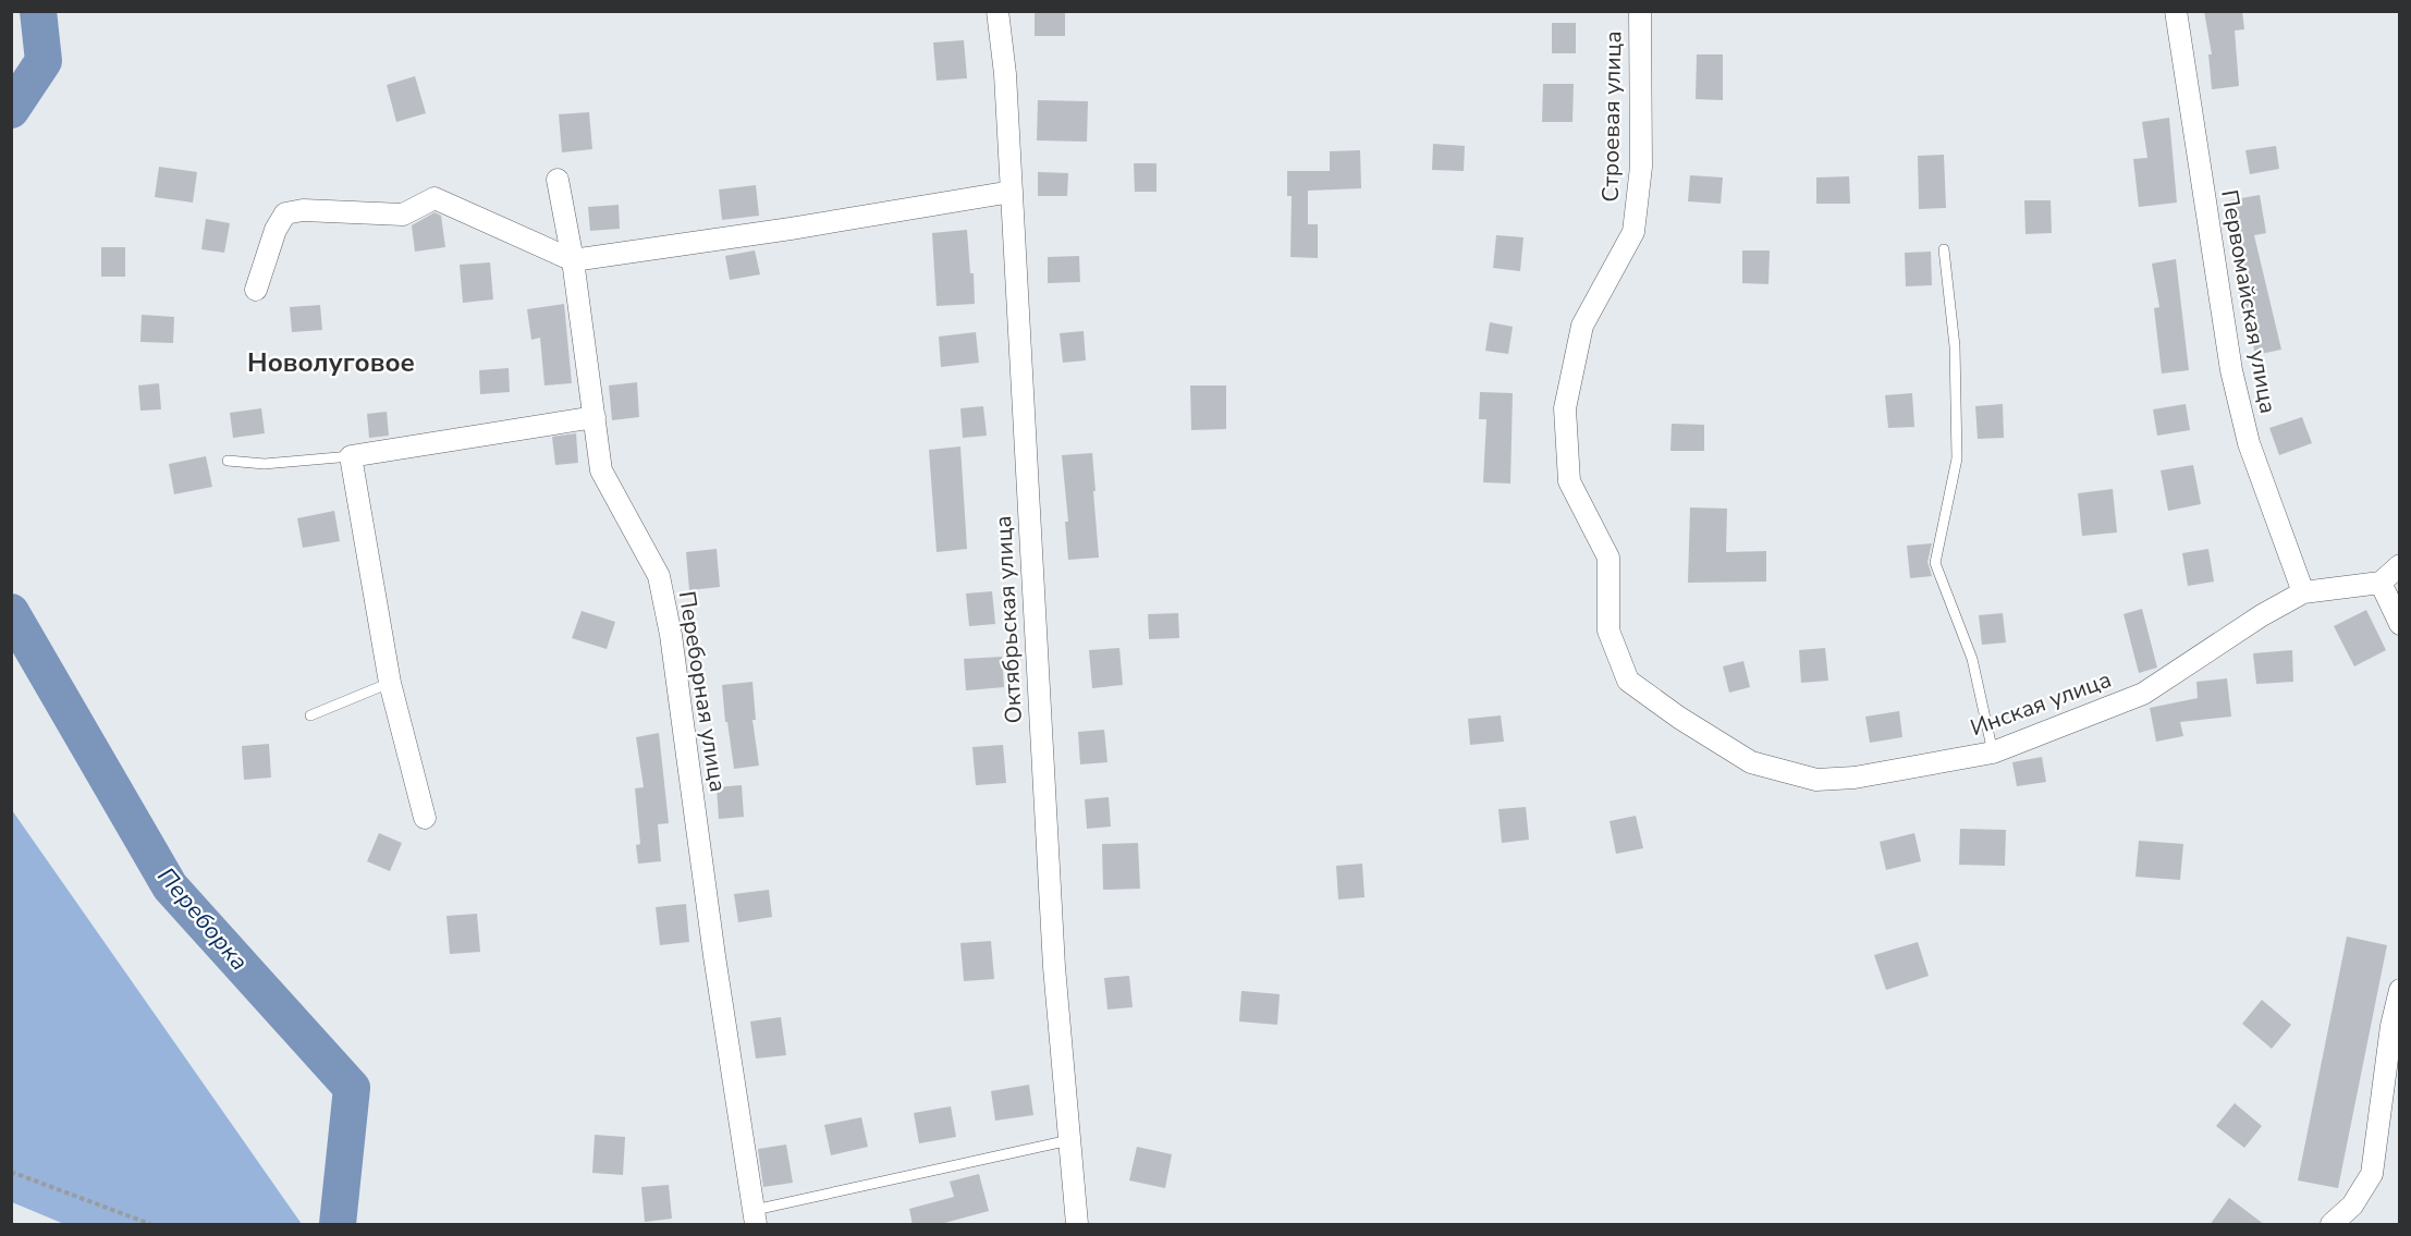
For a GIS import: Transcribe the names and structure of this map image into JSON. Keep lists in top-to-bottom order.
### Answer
{
  "streets": {
    "street": [
      "Строевая улица",
      "Первомайская улица",
      "Октябрьская улица",
      "Переборная улица",
      "Инская улица"
    ]
  },
  "crossings": [
    ["Строевая улица", "Инская улица"],
    ["Первомайская улица", "Инская улица"]
  ],
  "districts": ["Новолуговое"],
  "water": ["Переборка"]
}
